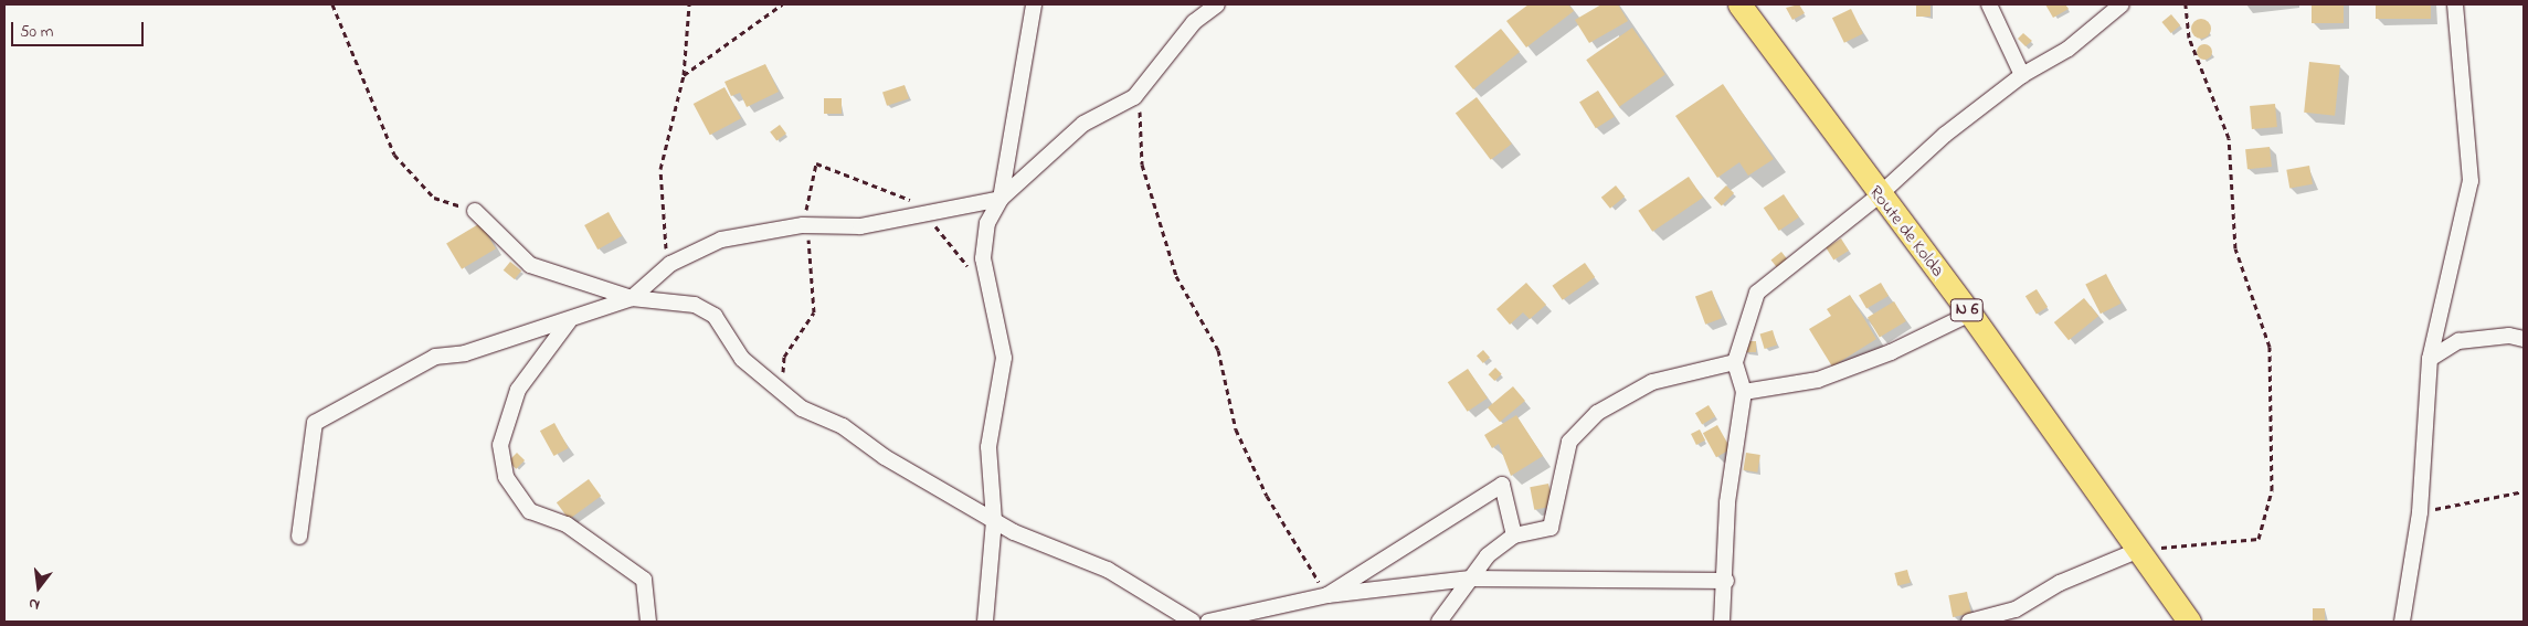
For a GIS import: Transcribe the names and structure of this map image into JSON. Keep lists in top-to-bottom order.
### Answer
{
  "streets": {
    "main road": ["Route de Kolda", "N 6"]
  },
  "scale_bar": "50 m",
  "north": "bottom"
}
